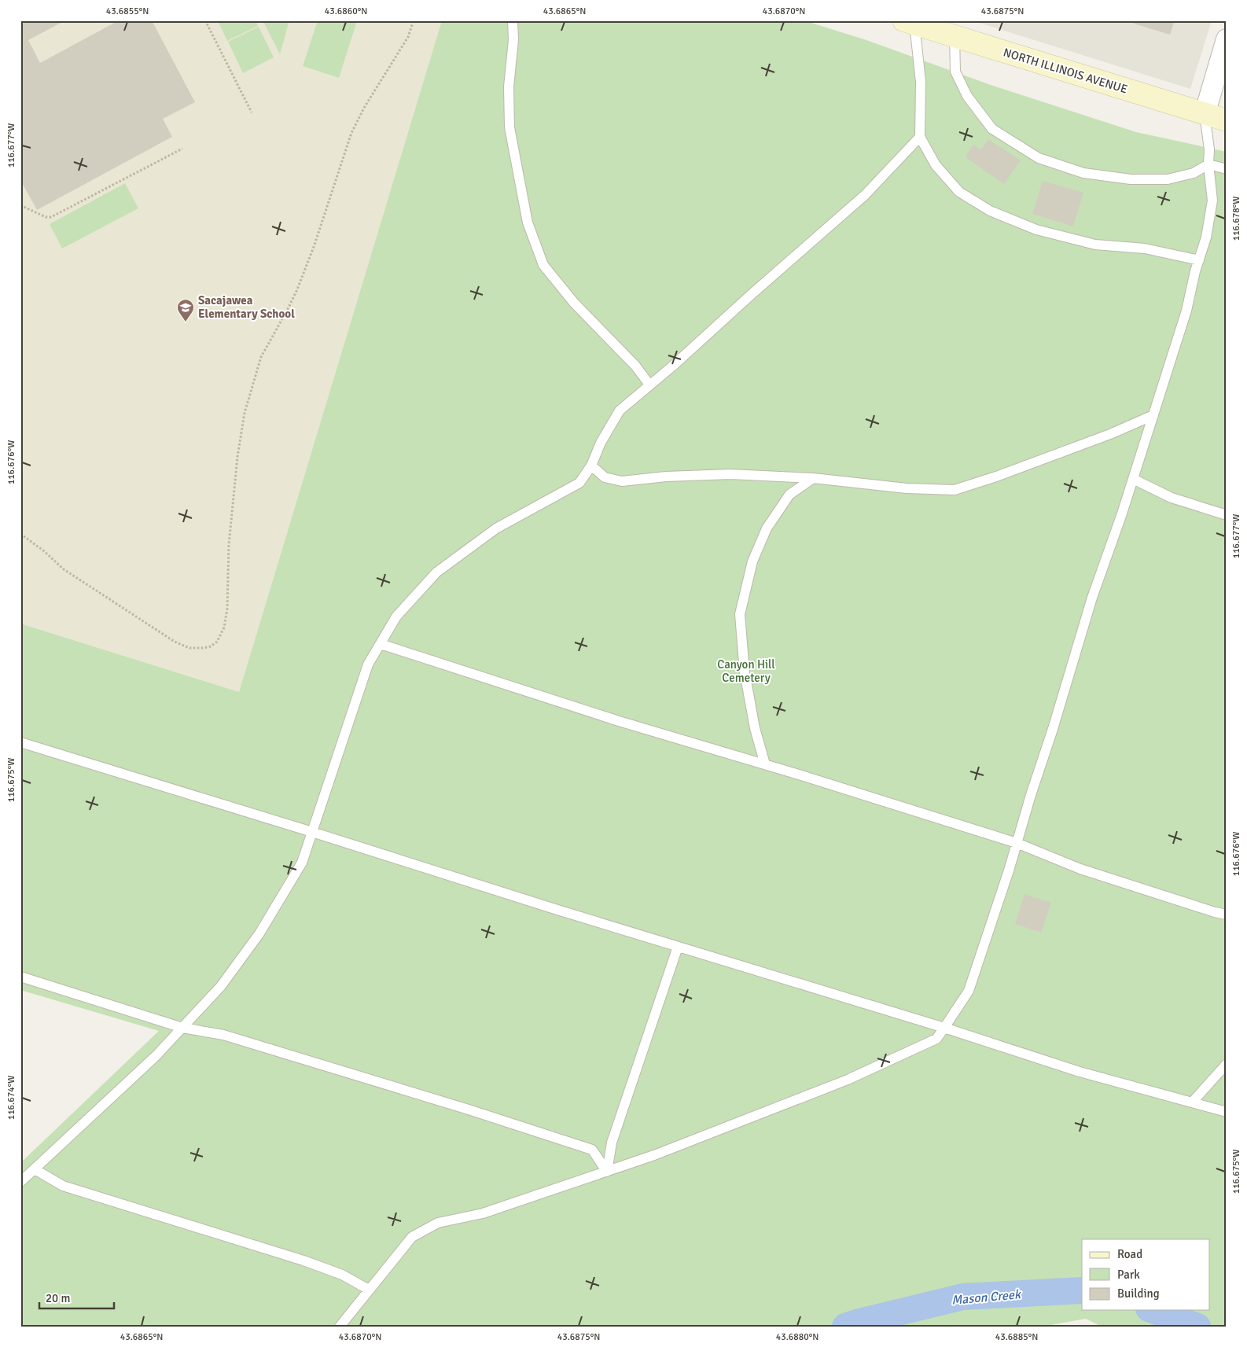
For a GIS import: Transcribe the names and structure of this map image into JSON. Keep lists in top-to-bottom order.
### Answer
{
  "streets": {
    "street": ["NORTH ILLINOIS AVENUE"]
  },
  "water": ["Mason Creek"],
  "parks": ["Canyon Hill Cemetery"],
  "places": {
    "school or university": ["Sacajawea Elementary School"]
  },
  "legend": ["Road", "Park", "Building"],
  "scale_bar": "20 m",
  "coordinates": [
    "43.6855°N",
    "43.6860°N",
    "43.6865°N",
    "43.6870°N",
    "43.6875°N",
    "116.677°W",
    "116.678°W",
    "116.676°W",
    "116.675°W",
    "116.674°W",
    "43.6880°N",
    "43.6885°N"
  ]
}
